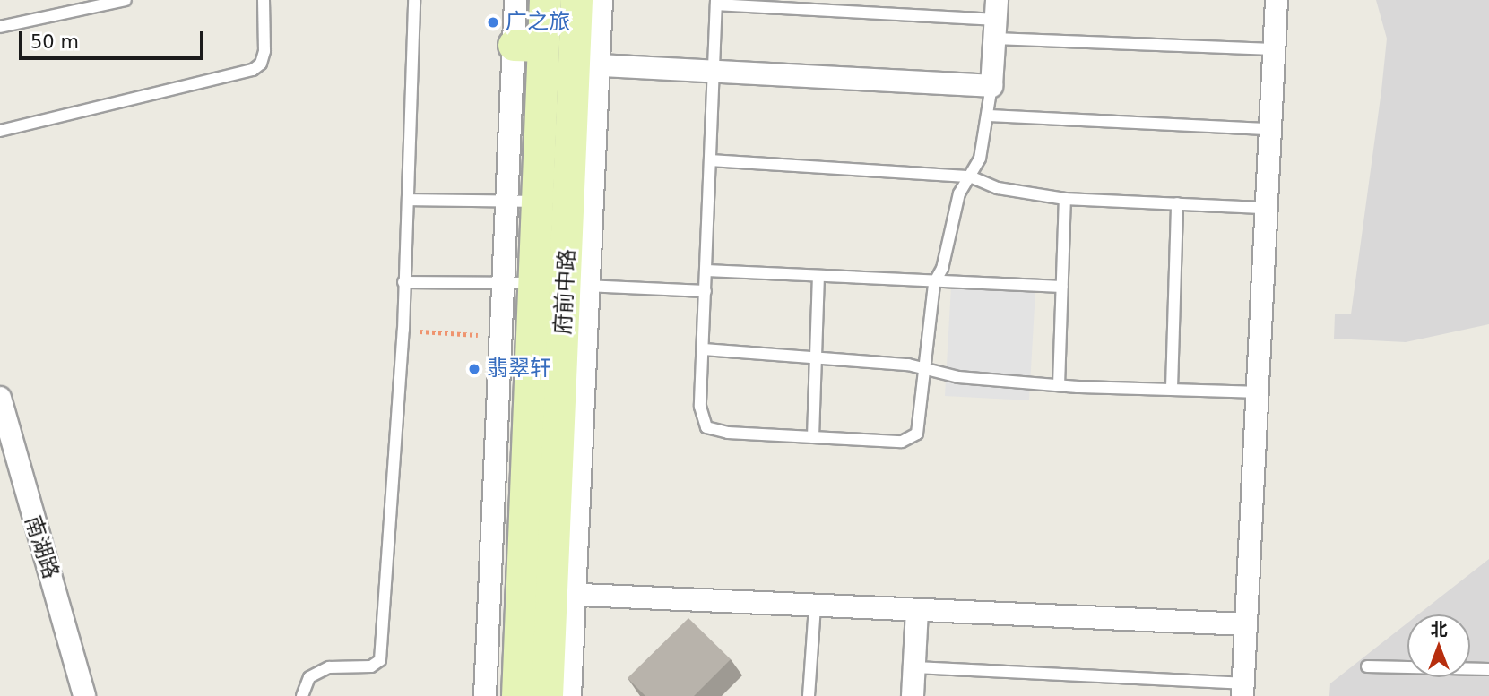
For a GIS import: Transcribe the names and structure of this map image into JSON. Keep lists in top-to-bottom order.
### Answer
{
  "streets": {
    "main road": ["府前中路"],
    "street": ["南湖路"]
  },
  "places": ["广之旅", "翡翠轩"],
  "scale_bar": "50 m",
  "north": "top"
}
